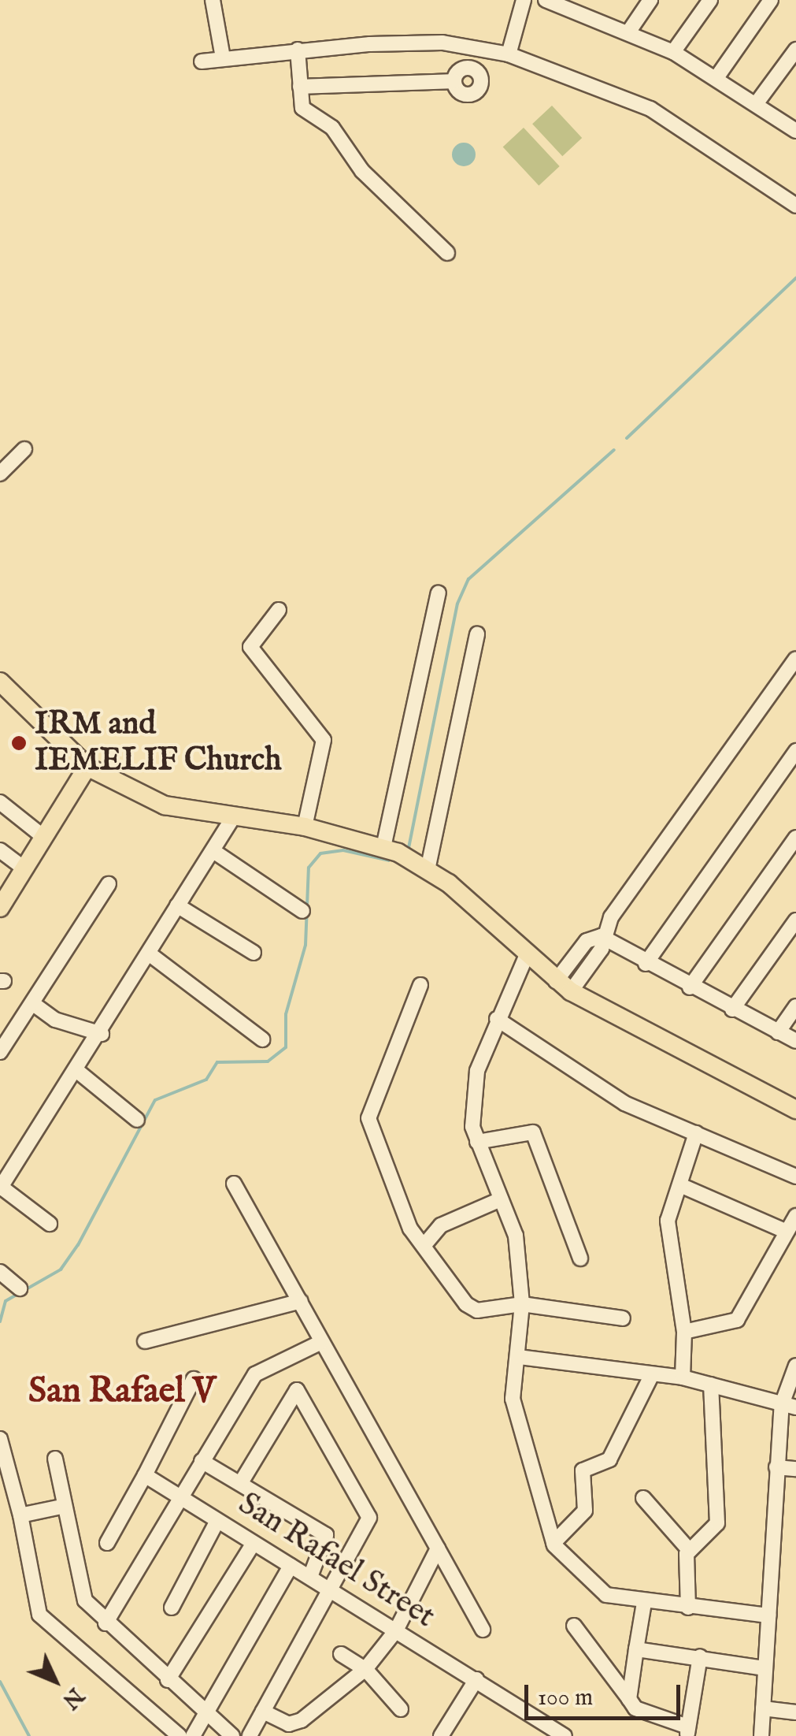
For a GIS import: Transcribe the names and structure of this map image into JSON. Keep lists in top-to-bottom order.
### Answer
{
  "streets": {
    "street": ["San Rafael Street"]
  },
  "districts": ["San Rafael V"],
  "places": ["IRM and IEMELIF Church"],
  "scale_bar": "100 m",
  "north": "bottom right"
}
